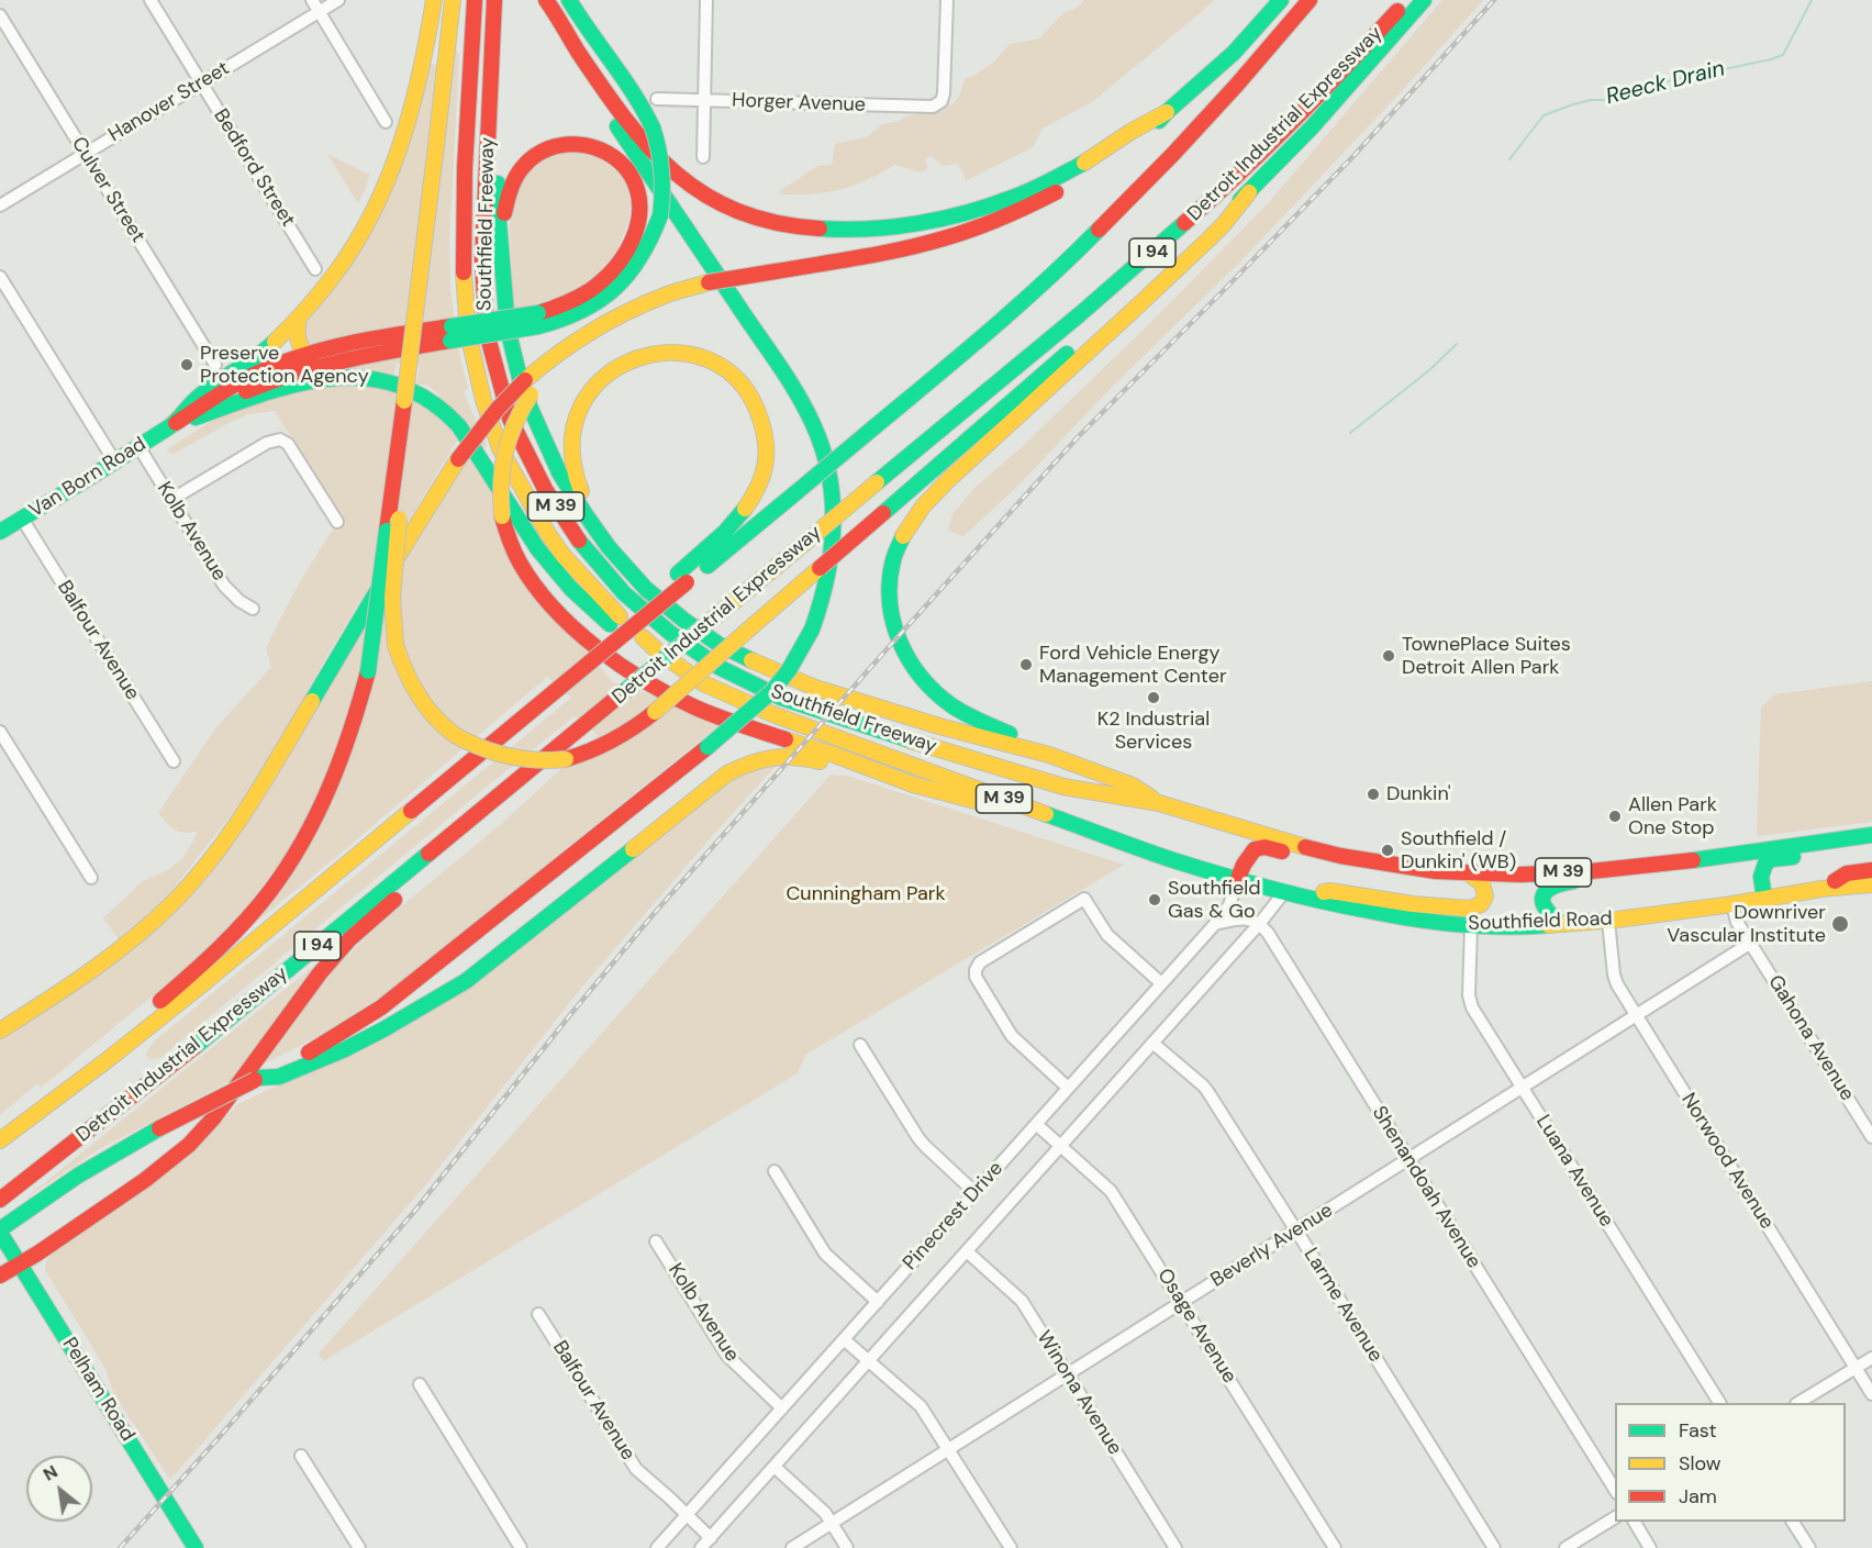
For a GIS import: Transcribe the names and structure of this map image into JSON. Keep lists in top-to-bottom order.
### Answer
{
  "streets": {
    "main road": [
      "Detroit Industrial Expressway",
      "Southfield Freeway",
      "I 94",
      "Van Born Road",
      "M 39",
      "Southfield Road",
      "Pelham Road"
    ],
    "street": [
      "Hanover Street",
      "Horger Avenue",
      "Bedford Street",
      "Culver Street",
      "Kolb Avenue",
      "Balfour Avenue",
      "Gahona Avenue",
      "Norwood Avenue",
      "Luana Avenue",
      "Shenandoah Avenue",
      "Pinecrest Drive",
      "Beverly Avenue",
      "Larme Avenue",
      "Osage Avenue",
      "Winona Avenue"
    ]
  },
  "crossings": [
    ["Hanover Street", "Bedford Street"],
    ["Hanover Street", "Culver Street"],
    ["Southfield Freeway", "I 94"],
    ["Southfield Freeway", "Van Born Road"],
    ["Southfield Freeway", "M 39"],
    ["Southfield Freeway", "Southfield Road"],
    ["Van Born Road", "Kolb Avenue"],
    ["Van Born Road", "Balfour Avenue"],
    ["Kolb Avenue", "Pinecrest Drive"],
    ["Balfour Avenue", "Pinecrest Drive"],
    ["Southfield Road", "Gahona Avenue"],
    ["Southfield Road", "Norwood Avenue"],
    ["Southfield Road", "Luana Avenue"],
    ["Southfield Road", "Pinecrest Drive"],
    ["Gahona Avenue", "Beverly Avenue"],
    ["Norwood Avenue", "Beverly Avenue"],
    ["Luana Avenue", "Beverly Avenue"],
    ["Shenandoah Avenue", "Pinecrest Drive"],
    ["Shenandoah Avenue", "Beverly Avenue"],
    ["Pinecrest Drive", "Larme Avenue"],
    ["Pinecrest Drive", "Osage Avenue"],
    ["Pinecrest Drive", "Winona Avenue"],
    ["Beverly Avenue", "Larme Avenue"],
    ["Beverly Avenue", "Osage Avenue"],
    ["Beverly Avenue", "Winona Avenue"]
  ],
  "water": ["Reeck Drain"],
  "parks": ["Cunningham Park"],
  "places": [
    "Preserve Protection Agency",
    "TownePlace Suites Detroit Allen Park",
    "Ford Vehicle Energy Management Center",
    "K2 Industrial Services",
    "Dunkin'",
    "Allen Park One Stop",
    "Southfield / Dunkin' (WB)",
    "Southfield Gas & Go",
    "Downriver Vascular Institute"
  ],
  "legend": ["Fast", "Slow", "Jam"],
  "north": "top left"
}
